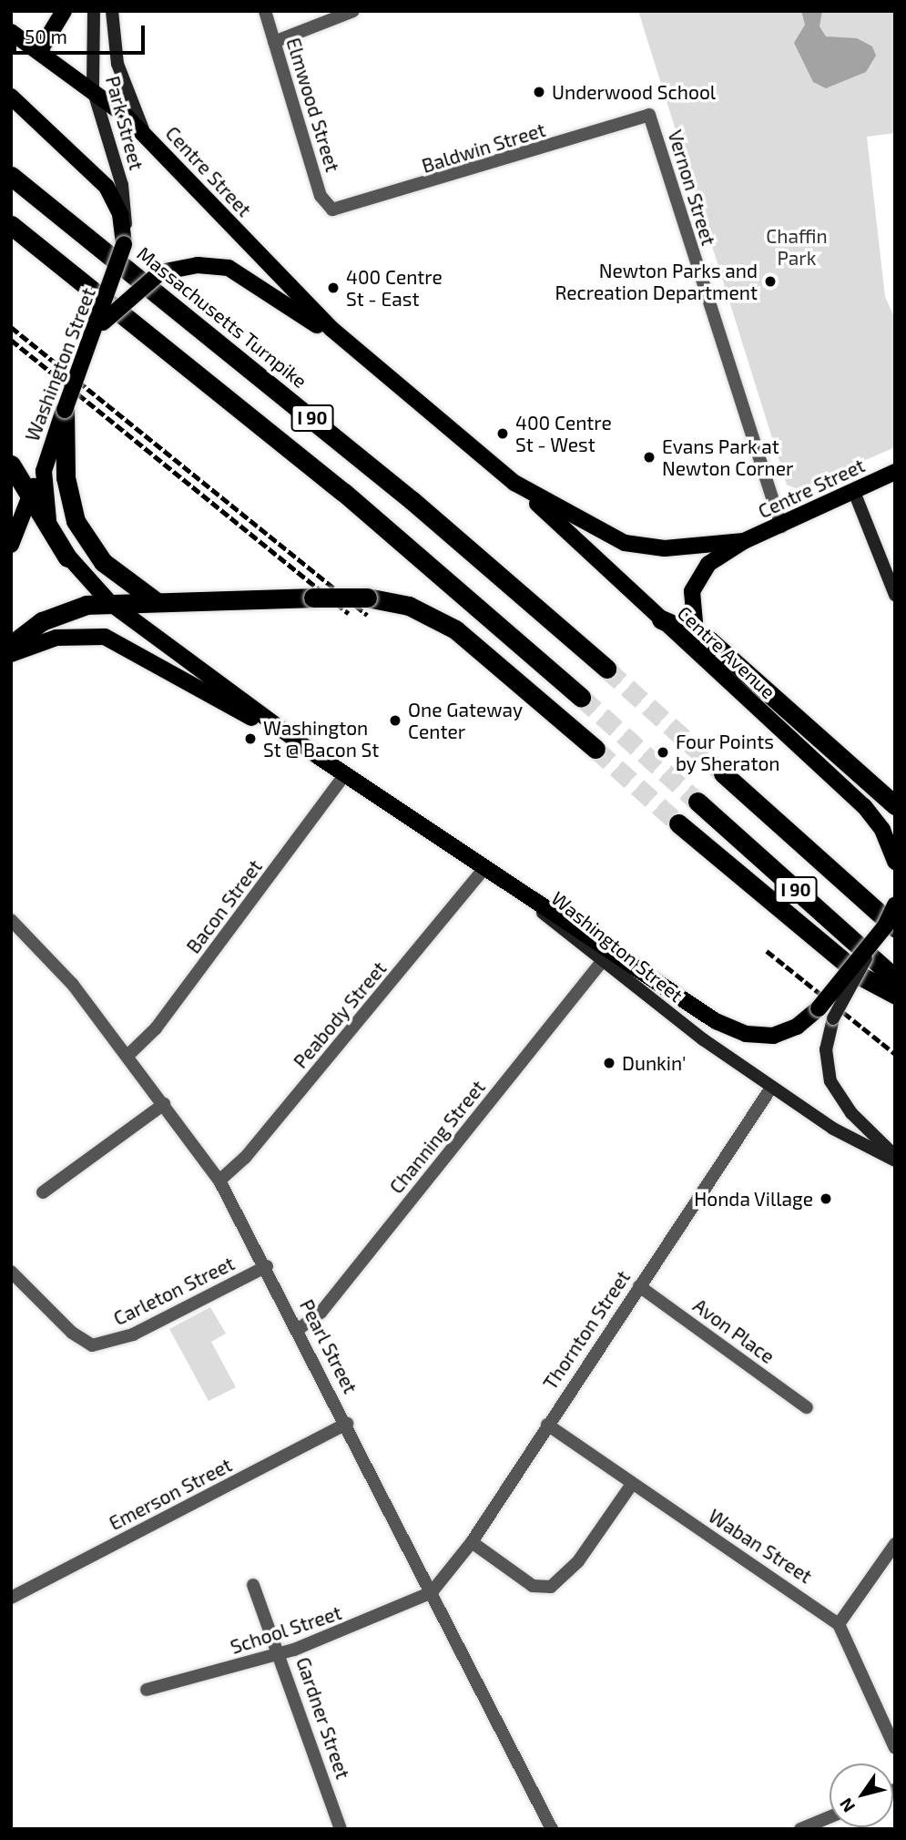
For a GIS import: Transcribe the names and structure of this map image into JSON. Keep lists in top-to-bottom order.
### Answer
{
  "streets": {
    "highway": ["Massachusetts Turnpike", "I 90"],
    "main road": [
      "Park Street",
      "Centre Street",
      "Washington Street",
      "Centre Avenue"
    ],
    "street": [
      "Elmwood Street",
      "Baldwin Street",
      "Vernon Street",
      "Bacon Street",
      "Peabody Street",
      "Channing Street",
      "Carleton Street",
      "Thornton Street",
      "Avon Place",
      "Pearl Street",
      "Emerson Street",
      "Waban Street",
      "School Street",
      "Gardner Street"
    ]
  },
  "crossings": [
    ["Elmwood Street", "Baldwin Street"],
    ["Park Street", "Centre Street"],
    ["Park Street", "Washington Street"],
    ["Baldwin Street", "Vernon Street"],
    ["Centre Street", "Vernon Street"],
    ["Centre Street", "Washington Street"],
    ["Centre Street", "Centre Avenue"],
    ["Washington Street", "Bacon Street"],
    ["Washington Street", "Peabody Street"],
    ["Washington Street", "Channing Street"],
    ["Washington Street", "Thornton Street"],
    ["Bacon Street", "Pearl Street"],
    ["Peabody Street", "Pearl Street"],
    ["Channing Street", "Pearl Street"],
    ["Carleton Street", "Pearl Street"],
    ["Thornton Street", "Avon Place"],
    ["Thornton Street", "Pearl Street"],
    ["Thornton Street", "Waban Street"],
    ["Thornton Street", "School Street"],
    ["Pearl Street", "Emerson Street"],
    ["Pearl Street", "School Street"],
    ["School Street", "Gardner Street"]
  ],
  "parks": ["Chaffin Park"],
  "places": [
    "Underwood School",
    "Newton Parks and Recreation Department",
    "400 Centre St - East",
    "400 Centre St - West",
    "Evans Park at Newton Corner",
    "One Gateway Center",
    "Washington St @ Bacon St",
    "Four Points by Sheraton",
    "Dunkin'",
    "Honda Village"
  ],
  "scale_bar": "50 m",
  "north": "bottom left"
}
